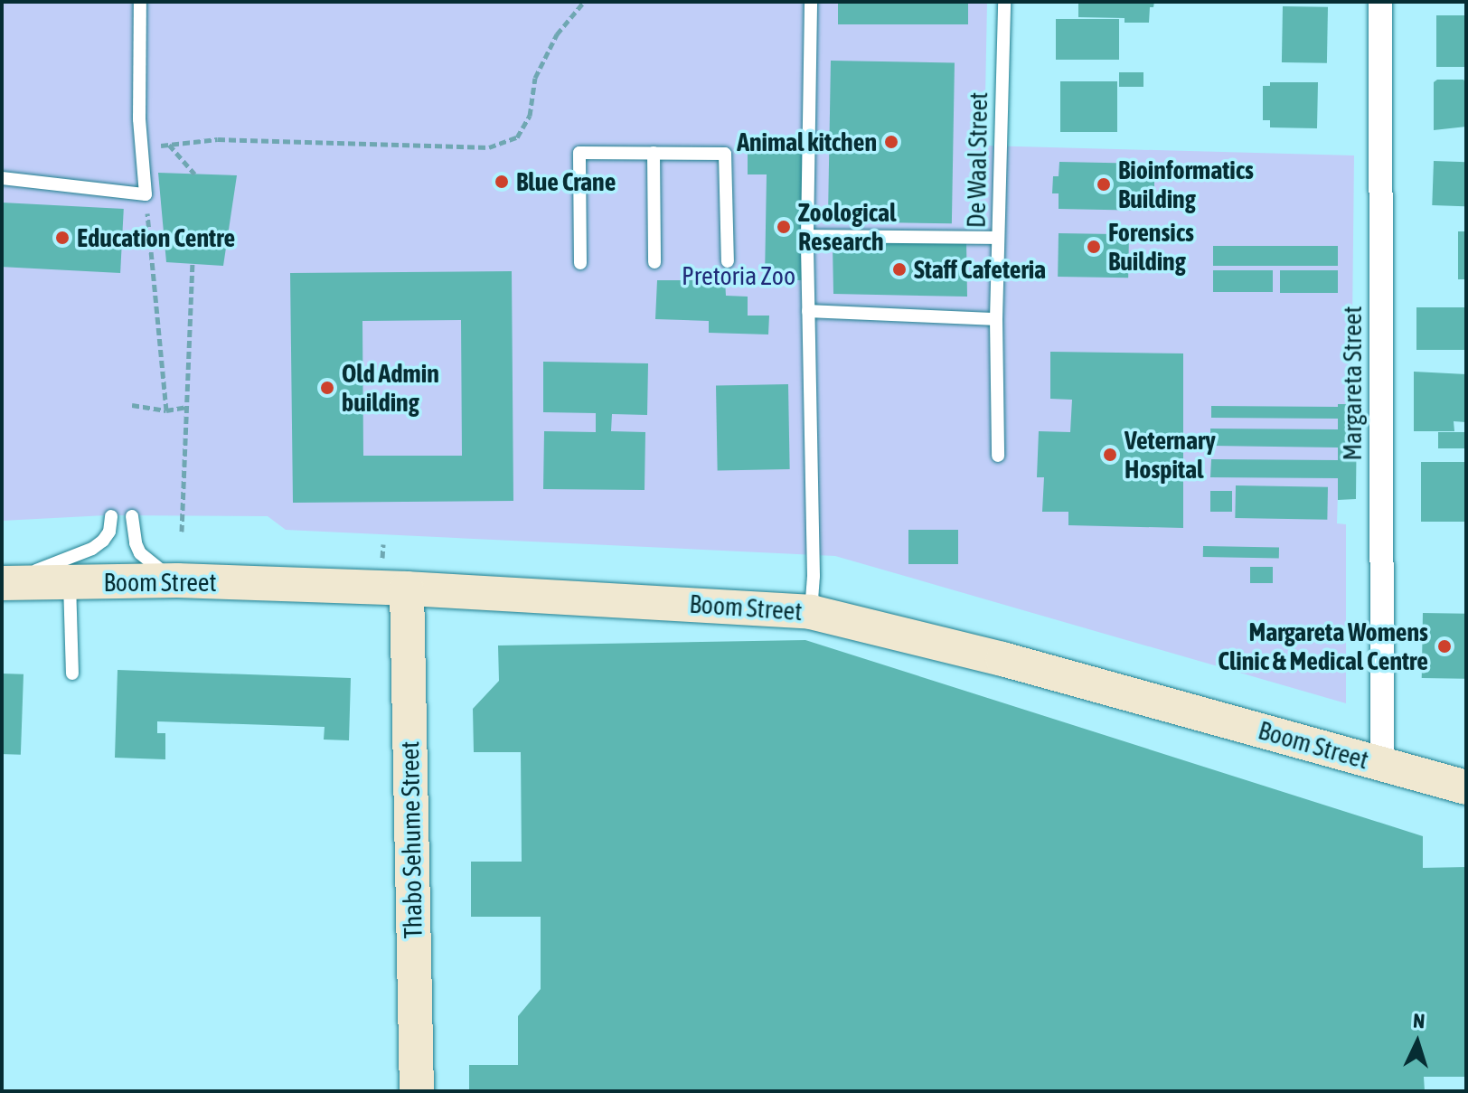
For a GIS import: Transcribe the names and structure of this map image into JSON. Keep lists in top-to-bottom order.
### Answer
{
  "streets": {
    "main road": ["Boom Street", "Thabo Sehume Street"],
    "street": ["Margareta Street"],
    "lane": ["De Waal Street"]
  },
  "crossings": [
    ["Margareta Street", "Boom Street"],
    ["Boom Street", "Thabo Sehume Street"]
  ],
  "parks": ["Pretoria Zoo"],
  "places": [
    "Animal kitchen",
    "Blue Crane",
    "Bioinformatics Building",
    "Zoological Research",
    "Education Centre",
    "Forensics Building",
    "Staff Cafeteria",
    "Old Admin building",
    "Veternary Hospital",
    "Margareta Womens Clinic & Medical Centre"
  ],
  "north": "top"
}
